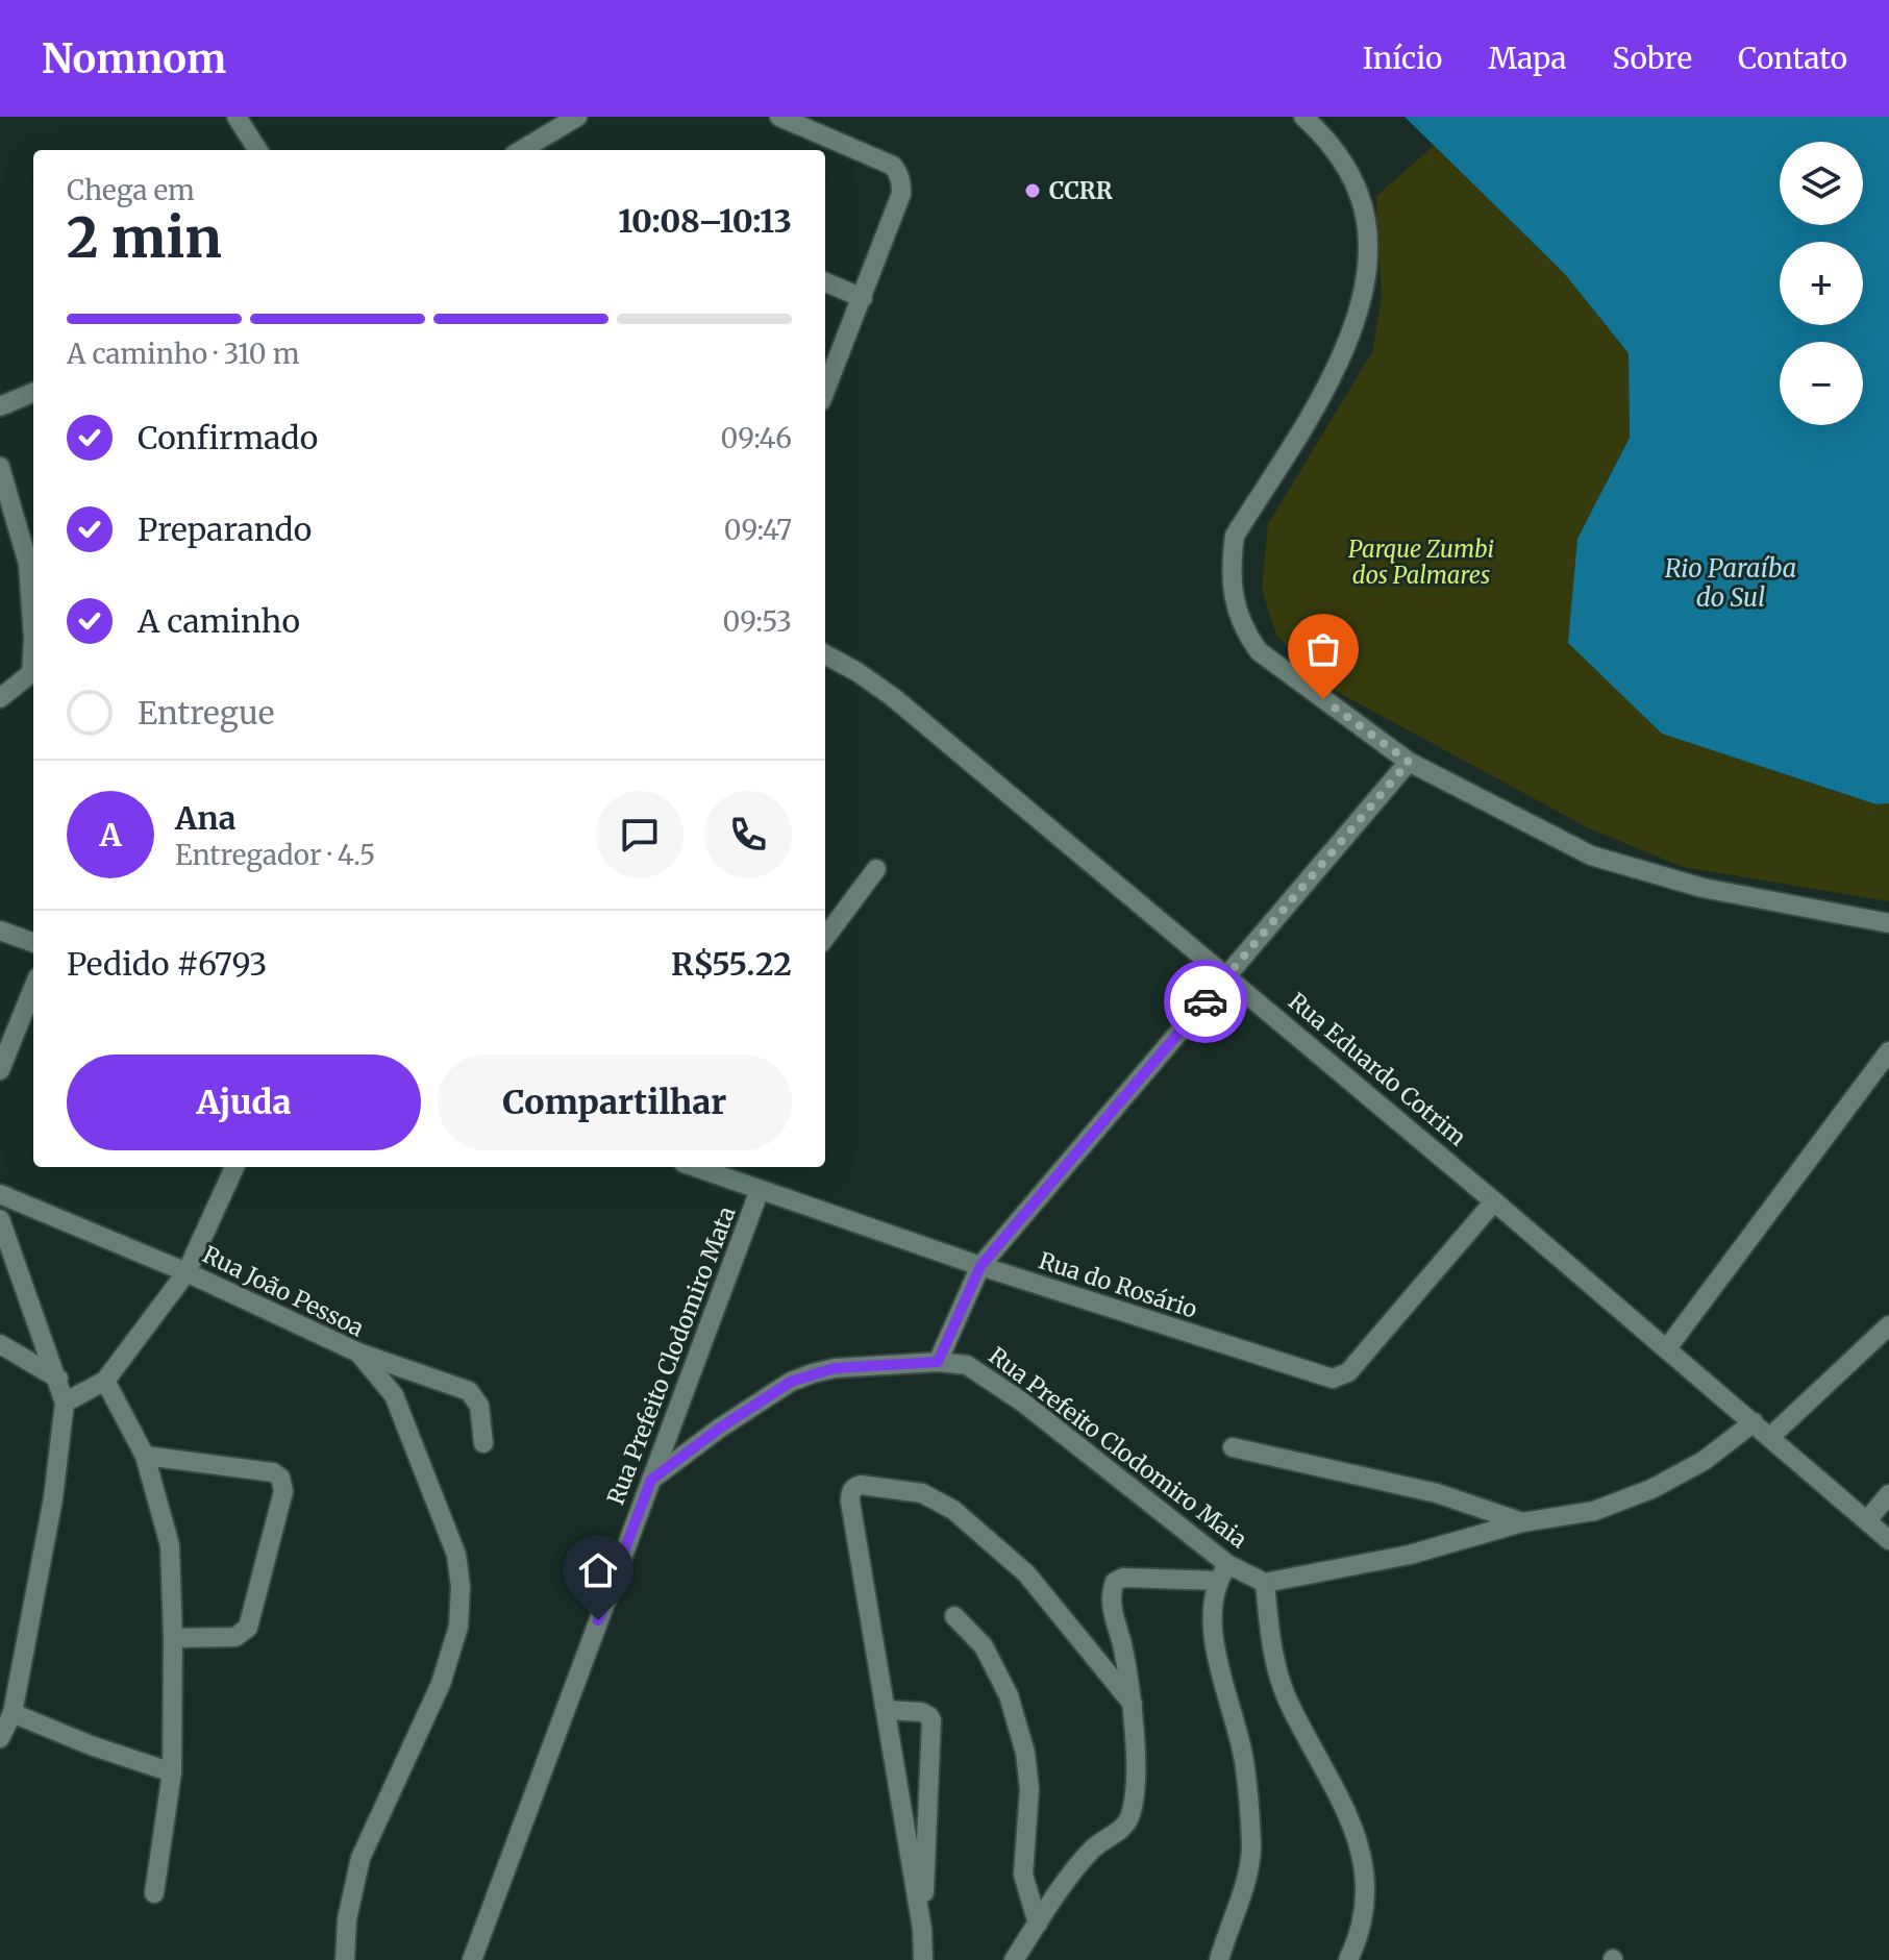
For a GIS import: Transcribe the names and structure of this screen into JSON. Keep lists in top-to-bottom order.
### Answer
{
  "streets": {
    "street": [
      "Rua Eduardo Cotrim",
      "Rua do Rosário",
      "Rua João Pessoa",
      "Rua Prefeito Clodomiro Mata",
      "Rua Prefeito Clodomiro Maia"
    ]
  },
  "crossings": [
    ["Rua Eduardo Cotrim", "Rua do Rosário"],
    ["Rua do Rosário", "Rua Prefeito Clodomiro Mata"],
    ["Rua Prefeito Clodomiro Mata", "Rua Prefeito Clodomiro Maia"]
  ],
  "water": ["Rio Paraíba do Sul"],
  "parks": ["Parque Zumbi dos Palmares"],
  "places": ["CCRR"],
  "page": {
    "header": "Nomnom",
    "nav": [
      "Início",
      "Mapa",
      "Sobre",
      "Contato"
    ],
    "map_buttons": ["+", "−"],
    "heading": ["2 min", "Chega em", "10:08–10:13"],
    "panel": [
      "Ana",
      "Entregador · 4.5",
      "Pedido #6793",
      "R$55.22"
    ],
    "bar": "A caminho · 310 m",
    "list": [
      ["Confirmado", "09:46"],
      ["Preparando", "09:47"],
      ["A caminho", "09:53"],
      "Entregue"
    ],
    "round": "A",
    "buttons": ["Ajuda", "Compartilhar"]
  }
}
